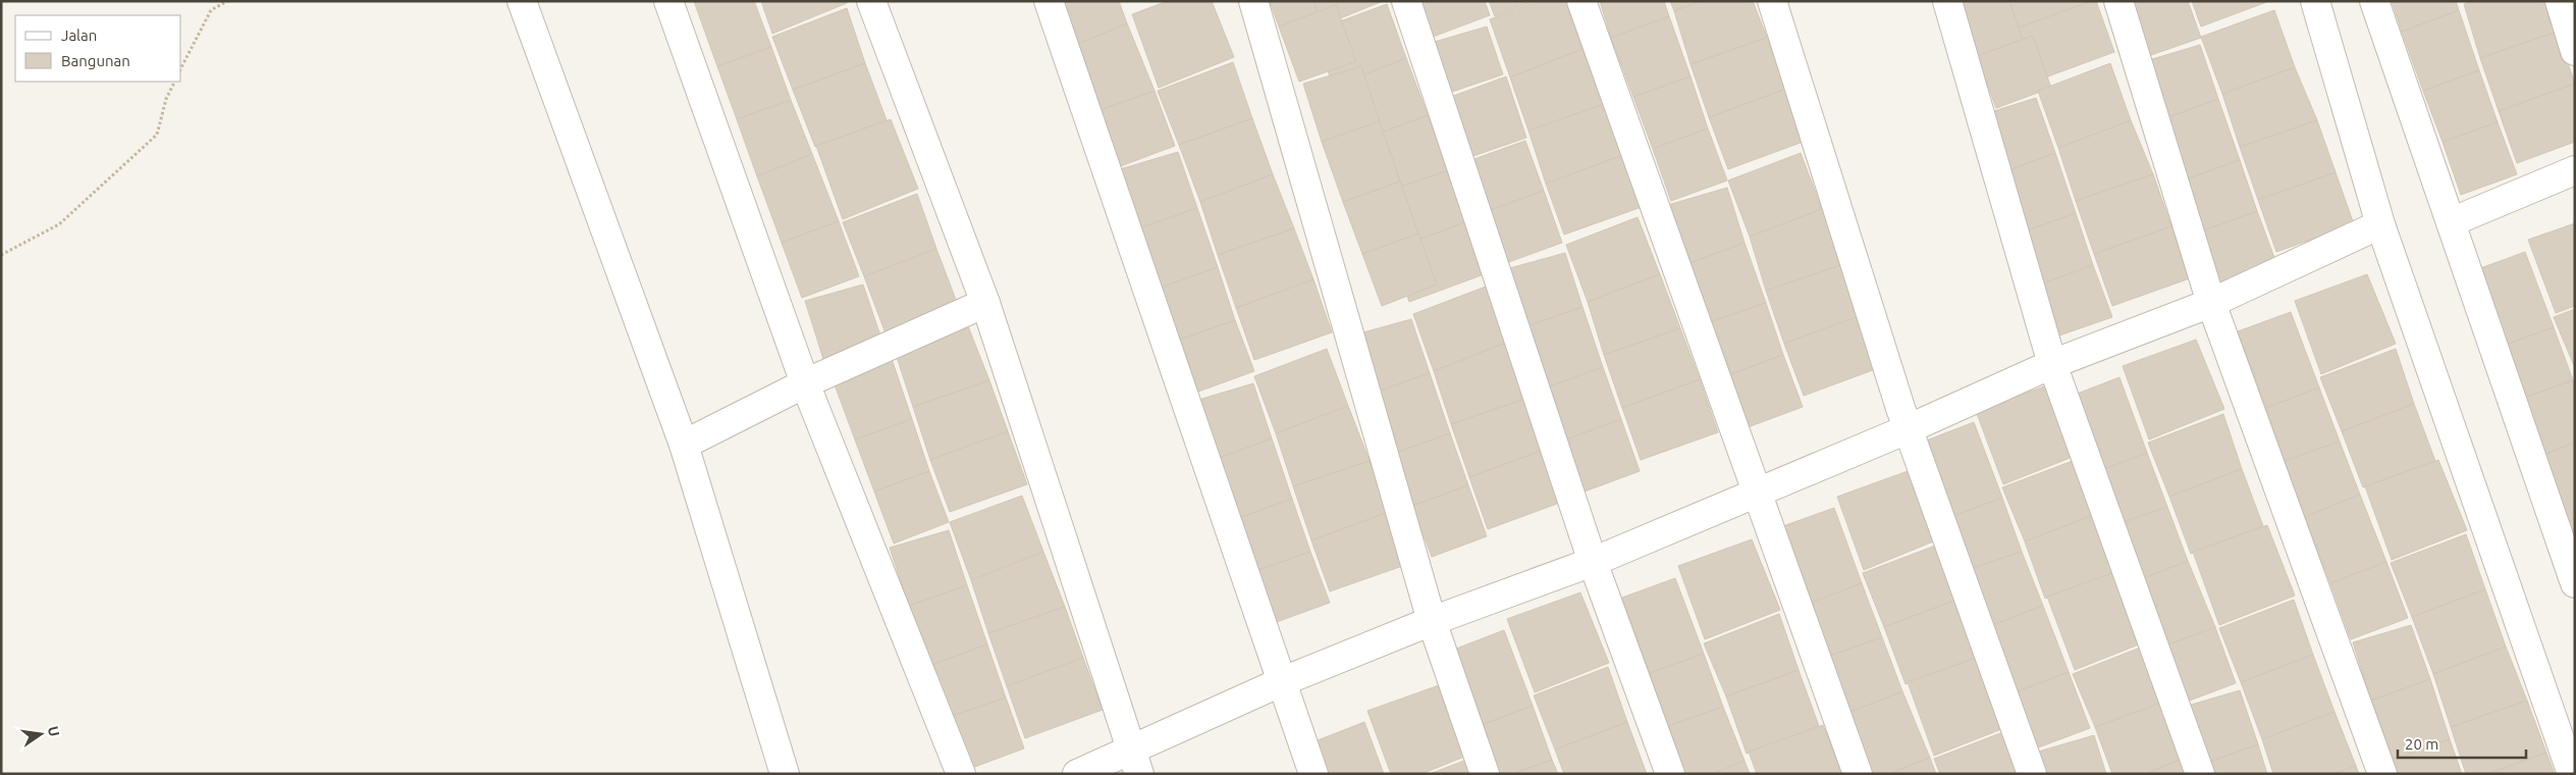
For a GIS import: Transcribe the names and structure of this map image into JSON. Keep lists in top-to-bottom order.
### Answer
{
  "legend": ["Jalan", "Bangunan"],
  "scale_bar": "20 m",
  "north": "right"
}
